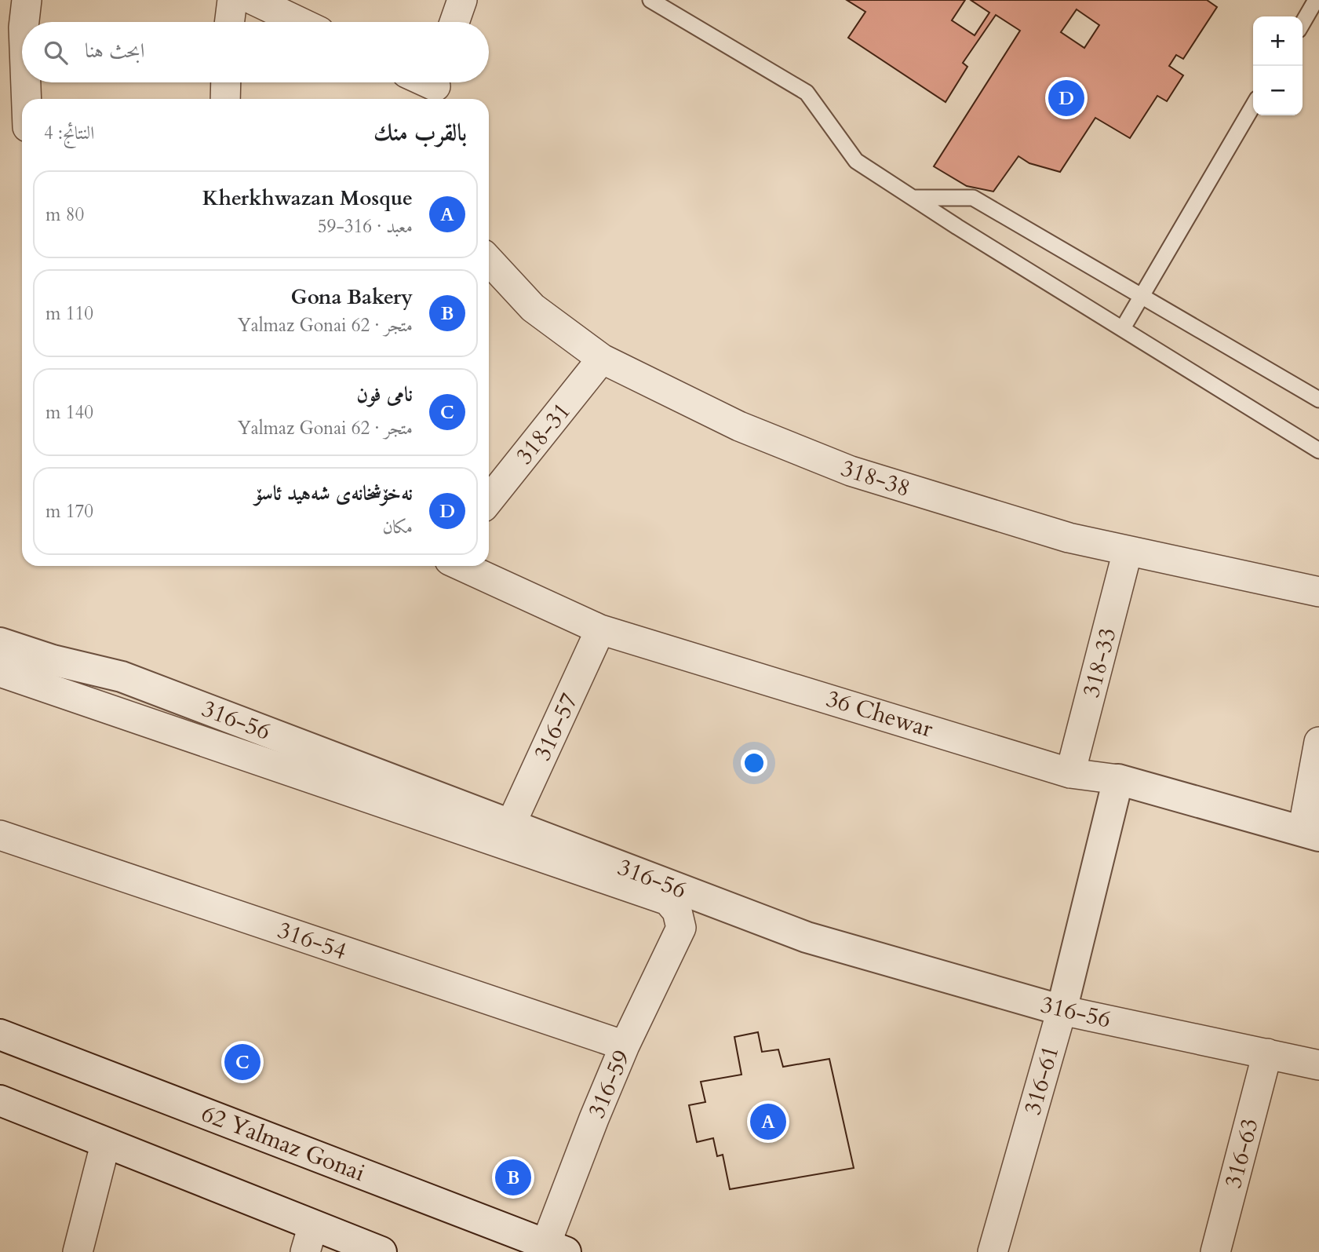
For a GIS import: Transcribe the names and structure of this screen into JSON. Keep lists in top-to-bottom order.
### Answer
{
  "streets": {
    "street": [
      "318-31",
      "318-38",
      "318-33",
      "36 Chewar",
      "316-56",
      "316-57",
      "316-54",
      "316-61",
      "316-59",
      "62 Yalmaz Gonai",
      "316-63"
    ]
  },
  "crossings": [
    ["318-31", "318-38"],
    ["318-38", "318-33"],
    ["318-33", "36 Chewar"],
    ["36 Chewar", "316-57"],
    ["36 Chewar", "316-61"],
    ["316-56", "316-57"],
    ["316-56", "316-61"],
    ["316-56", "316-63"],
    ["316-54", "316-59"],
    ["316-59", "62 Yalmaz Gonai"]
  ],
  "page": {
    "map_buttons": ["+", "−"],
    "search": "ابحث هنا",
    "pins": [
      "D",
      "C",
      "A",
      "B"
    ],
    "heading": ["بالقرب منك", "النتائج: 4"],
    "list": [
      {
        "mark": "A",
        "name": "Kherkhwazan Mosque",
        "note": "معبد · 316-59",
        "value": "80 m"
      },
      {
        "mark": "B",
        "name": "Gona Bakery",
        "note": "متجر · 62 Yalmaz Gonai",
        "value": "110 m"
      },
      {
        "mark": "C",
        "name": "نامی فون",
        "note": "متجر · 62 Yalmaz Gonai",
        "value": "140 m"
      },
      {
        "mark": "D",
        "name": "نەخۆشخانەی شەهید ئاسۆ",
        "note": "مكان",
        "value": "170 m"
      }
    ]
  }
}
